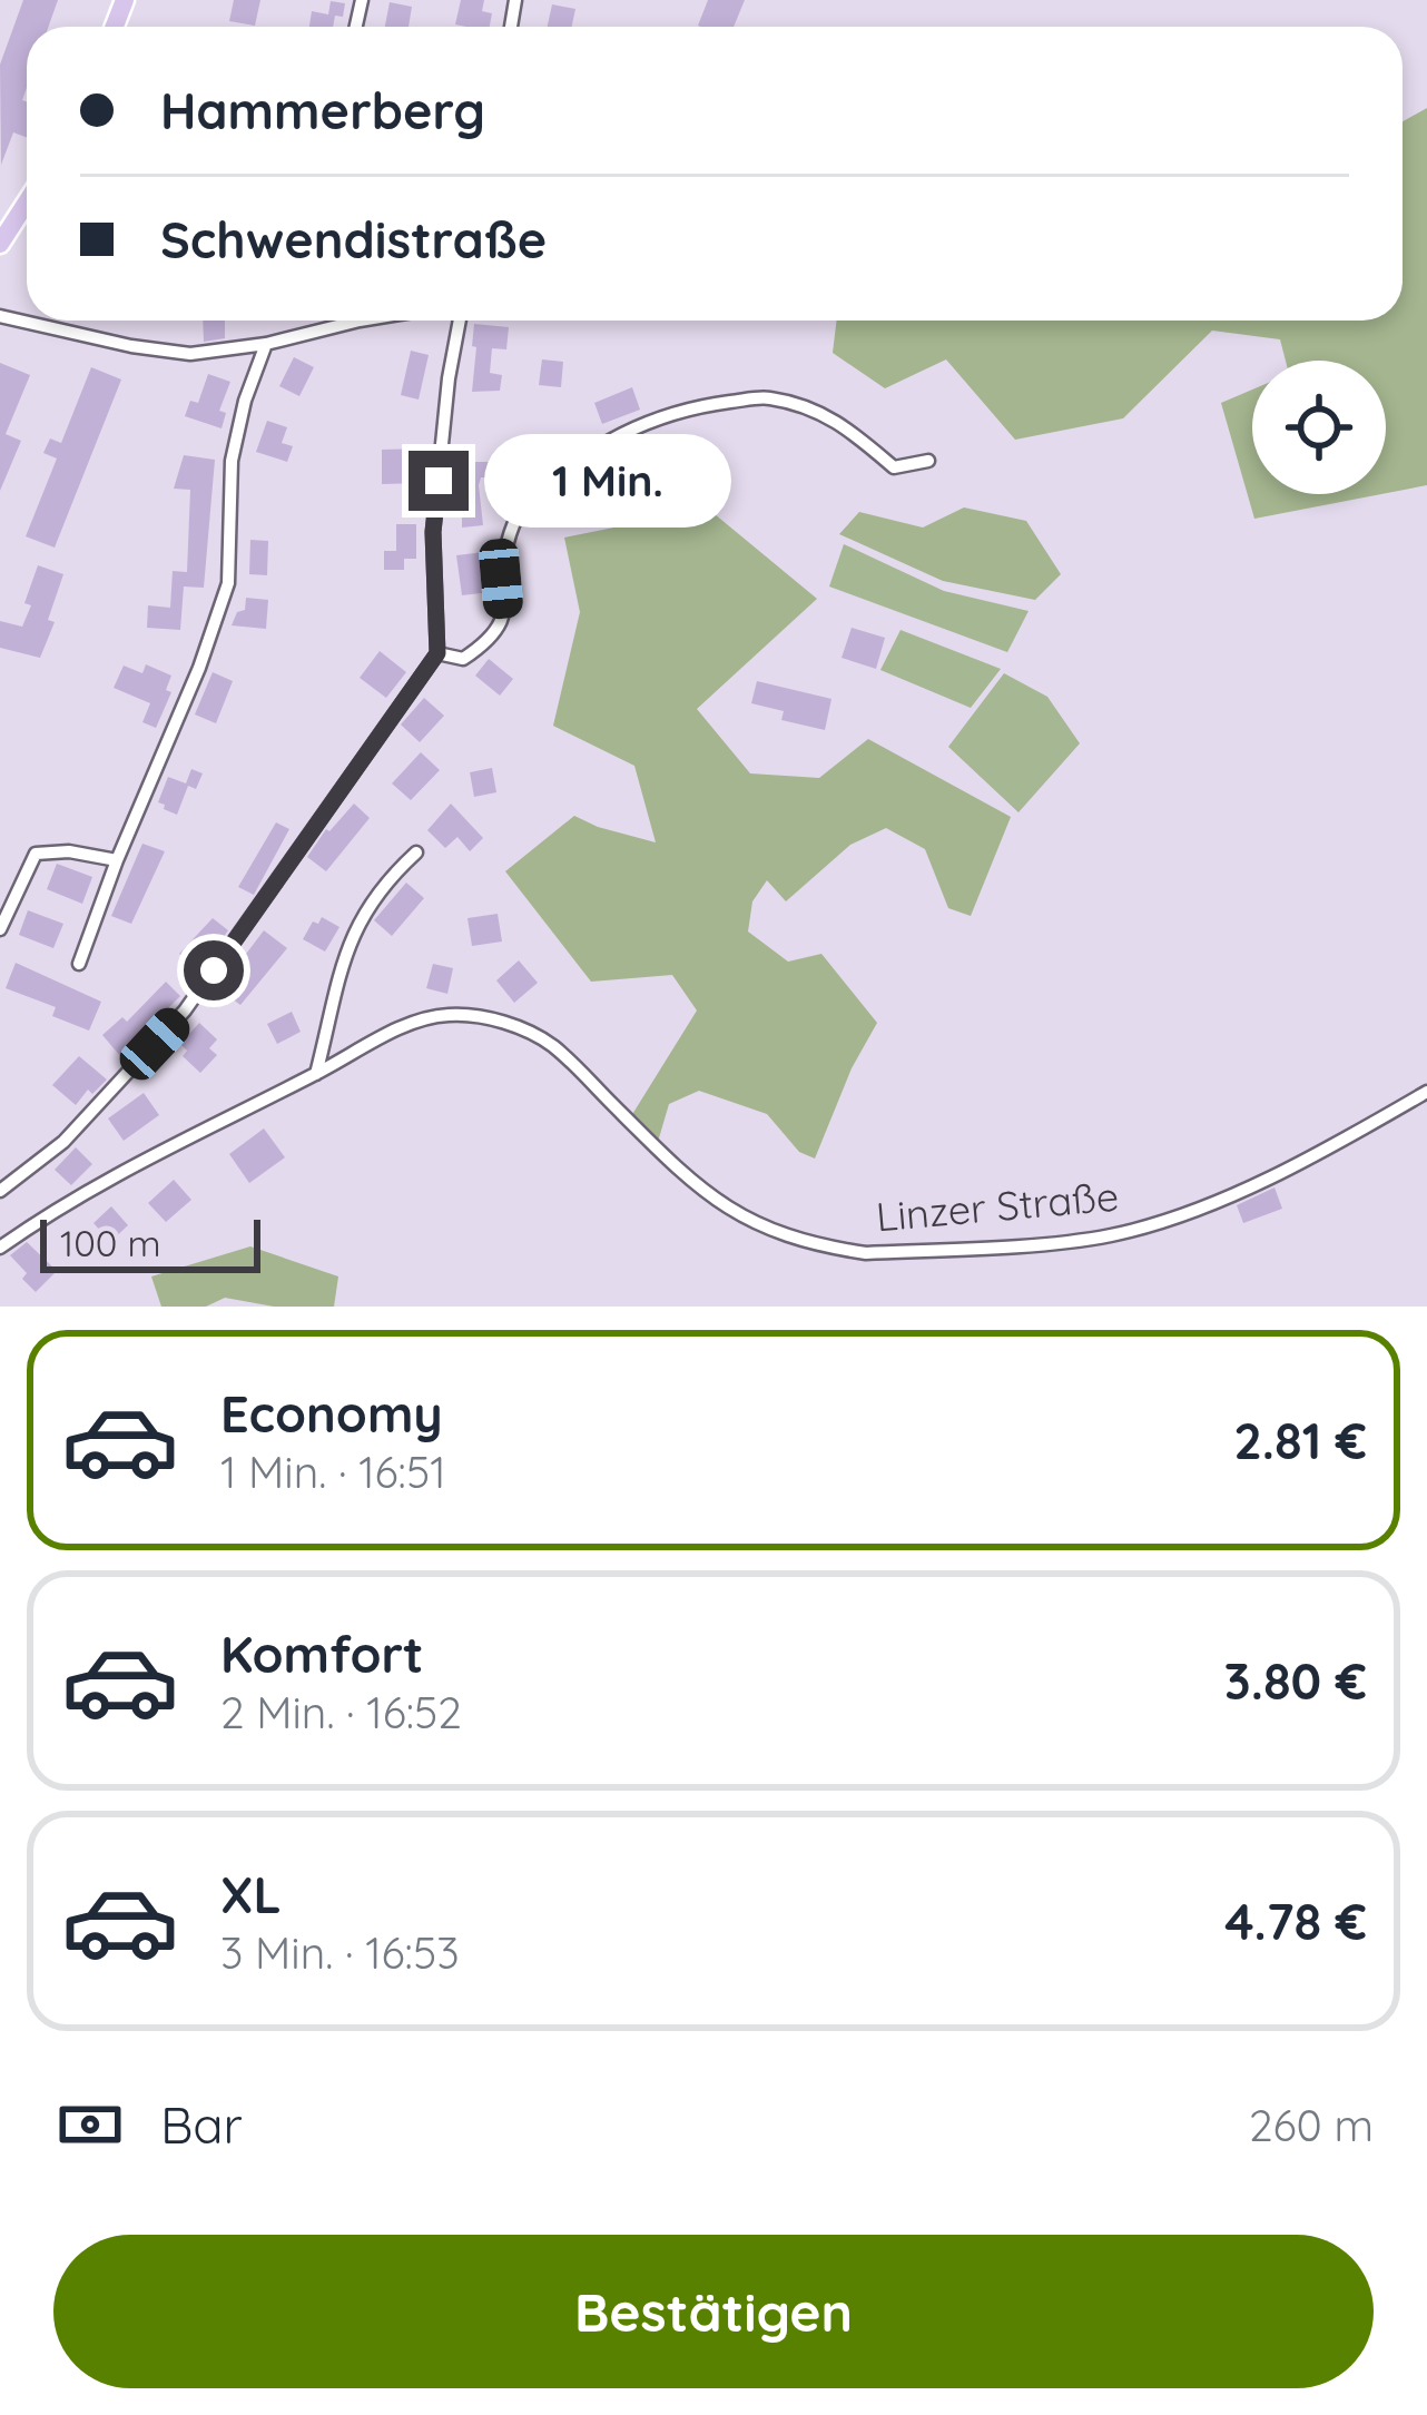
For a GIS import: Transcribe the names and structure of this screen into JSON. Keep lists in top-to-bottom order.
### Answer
{
  "streets": {
    "street": ["Linzer Straße"]
  },
  "scale_bar": "100 m",
  "page": {
    "banner": ["Hammerberg", "Schwendistraße"],
    "bubble": "1 Min.",
    "scale": "100 m",
    "list": [
      {
        "name": "Economy",
        "note": "1 Min. · 16:51",
        "value": "2.81 €"
      },
      {
        "name": "Komfort",
        "note": "2 Min. · 16:52",
        "value": "3.80 €"
      },
      {
        "name": "XL",
        "note": "3 Min. · 16:53",
        "value": "4.78 €"
      }
    ],
    "pay": ["Bar", "260 m"],
    "buttons": "Bestätigen"
  }
}
